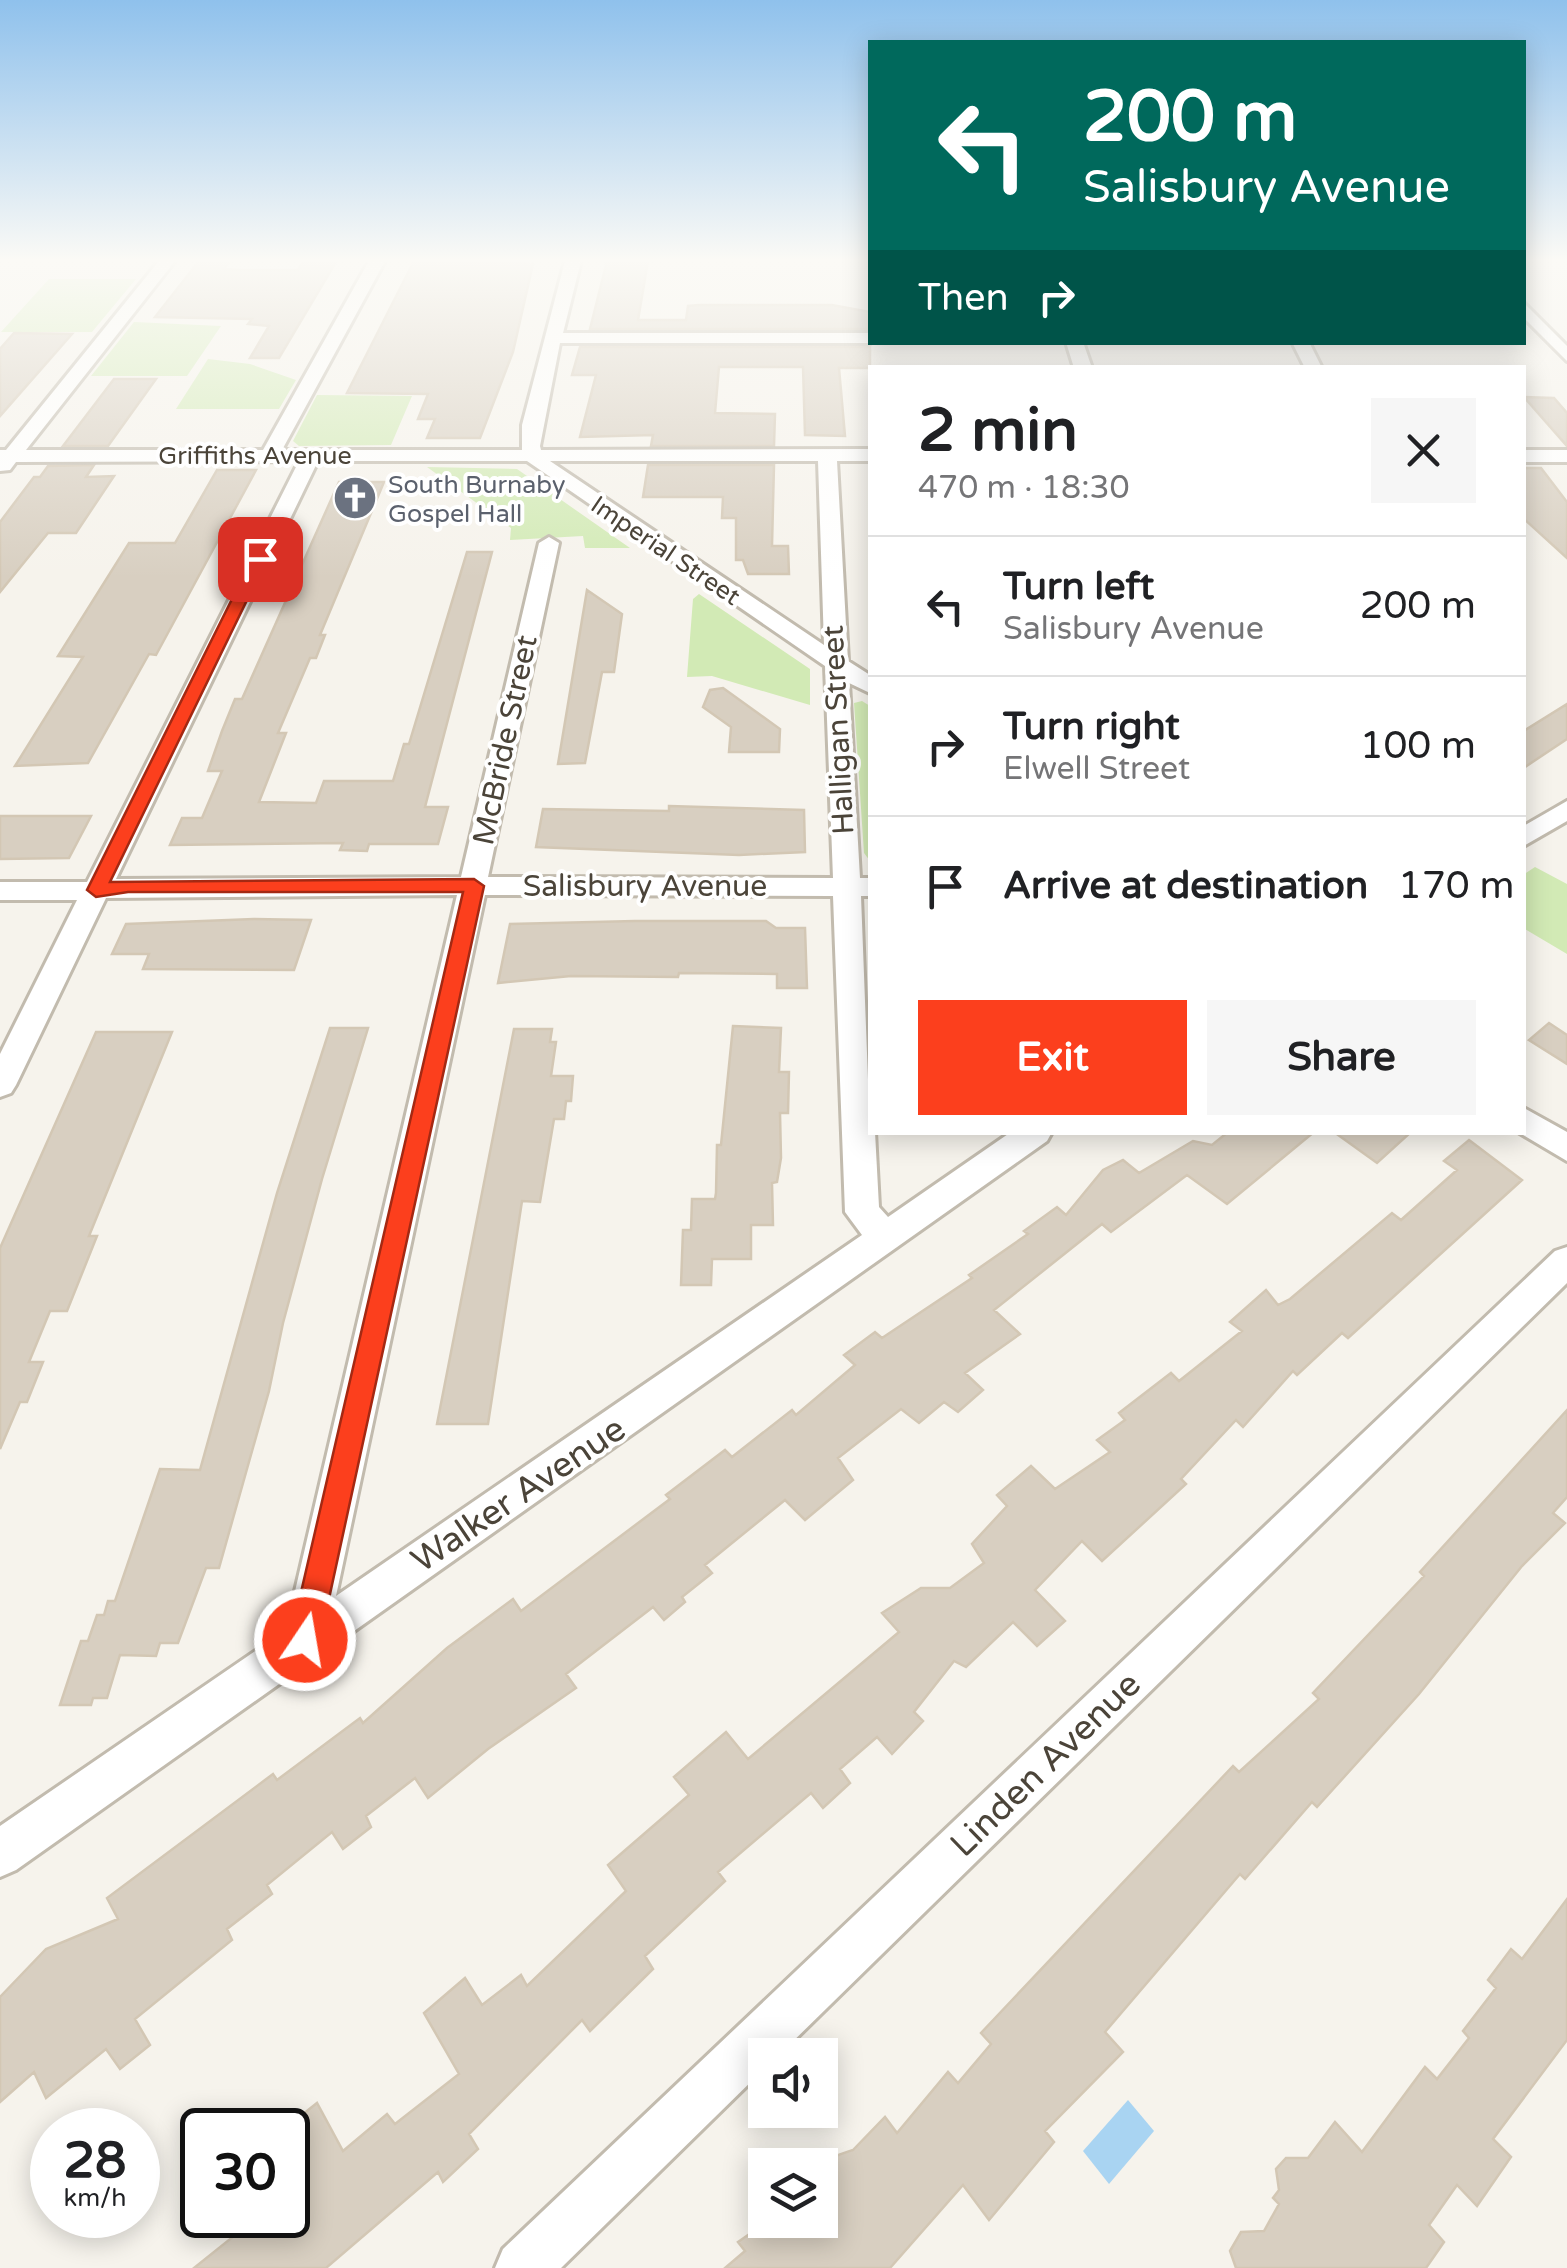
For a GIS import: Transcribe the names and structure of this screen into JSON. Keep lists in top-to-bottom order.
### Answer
{
  "streets": {
    "street": [
      "Griffiths Avenue",
      "Imperial Street",
      "Halligan Street",
      "McBride Street",
      "Salisbury Avenue",
      "Walker Avenue",
      "Linden Avenue"
    ]
  },
  "crossings": [
    ["Griffiths Avenue", "Imperial Street"],
    ["Griffiths Avenue", "Halligan Street"],
    ["Imperial Street", "Halligan Street"],
    ["Halligan Street", "Salisbury Avenue"],
    ["Halligan Street", "Walker Avenue"],
    ["McBride Street", "Salisbury Avenue"],
    ["McBride Street", "Walker Avenue"]
  ],
  "places": {
    "church": ["South Burnaby Gospel Hall"]
  },
  "page": {
    "turn": ["200 m", "Salisbury Avenue"],
    "then": "Then",
    "heading": ["2 min", "470 m · 18:30"],
    "list": [
      {
        "name": "Turn left",
        "note": "Salisbury Avenue",
        "value": "200 m"
      },
      {
        "name": "Turn right",
        "note": "Elwell Street",
        "value": "100 m"
      },
      {
        "name": "Arrive at destination",
        "value": "170 m"
      }
    ],
    "buttons": ["Exit", "Share"],
    "speed": "28 km/h",
    "limit": "30"
  }
}
